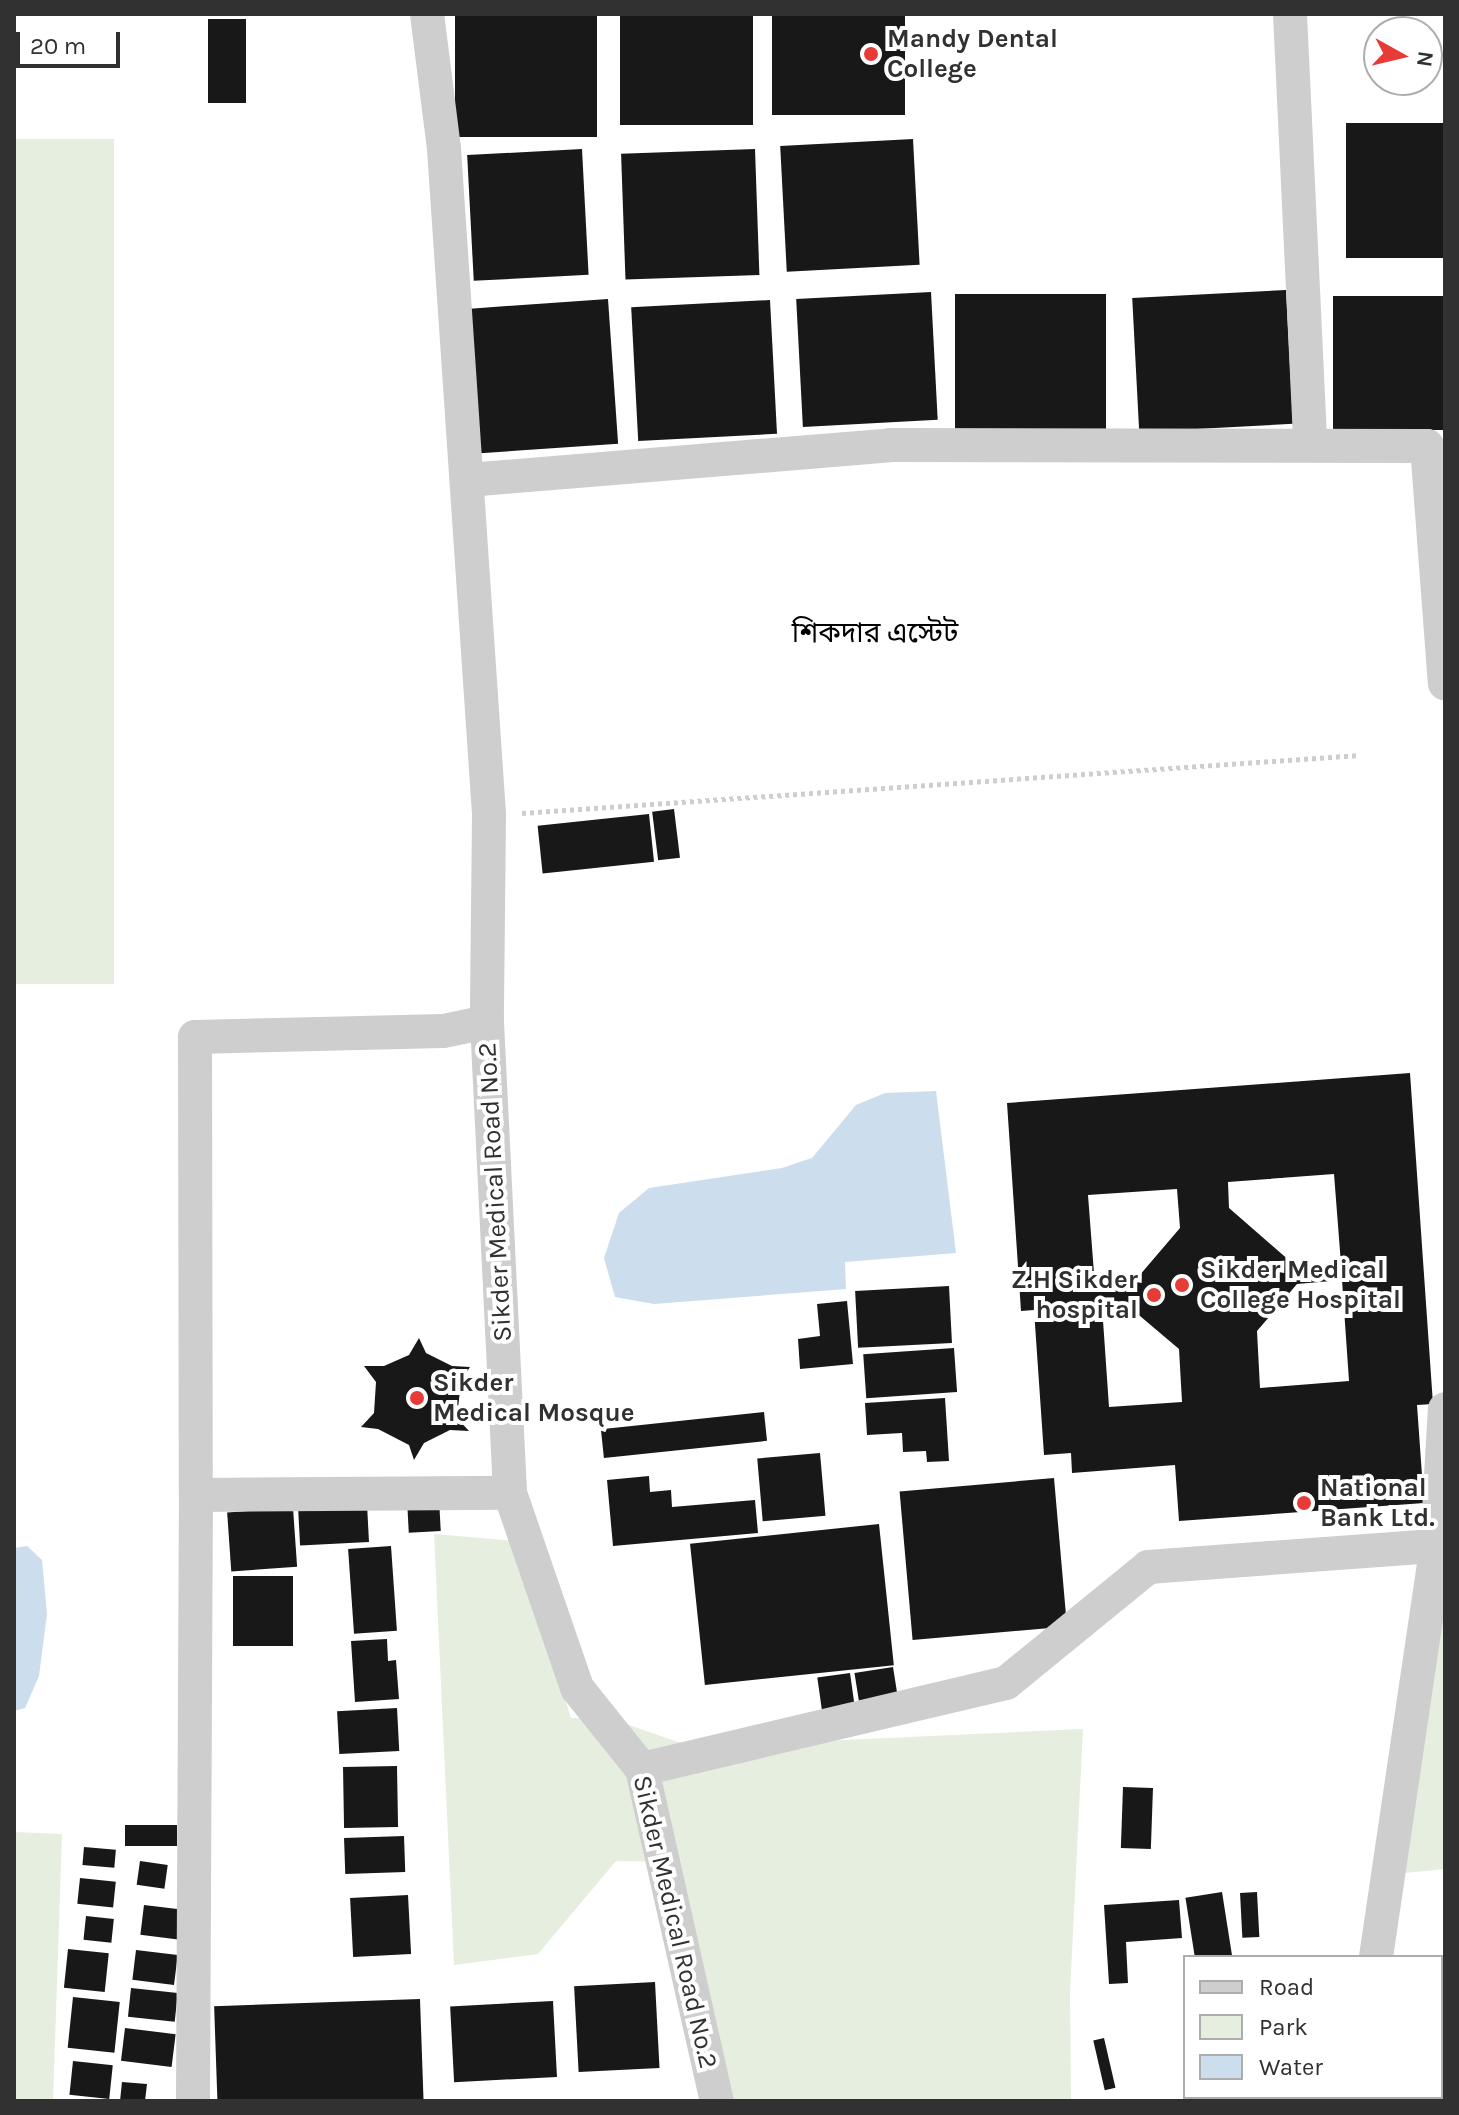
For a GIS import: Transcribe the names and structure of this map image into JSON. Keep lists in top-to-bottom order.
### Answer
{
  "streets": {
    "street": ["Sikder Medical Road No.2"]
  },
  "districts": ["শিকদার এস্টেট"],
  "places": [
    "Mandy Dental College",
    "Sikder Medical College Hospital",
    "Z.H Sikder hospital",
    "Sikder Medical Mosque",
    "National Bank Ltd."
  ],
  "legend": ["Road", "Park", "Water"],
  "scale_bar": "20 m",
  "north": "right"
}
